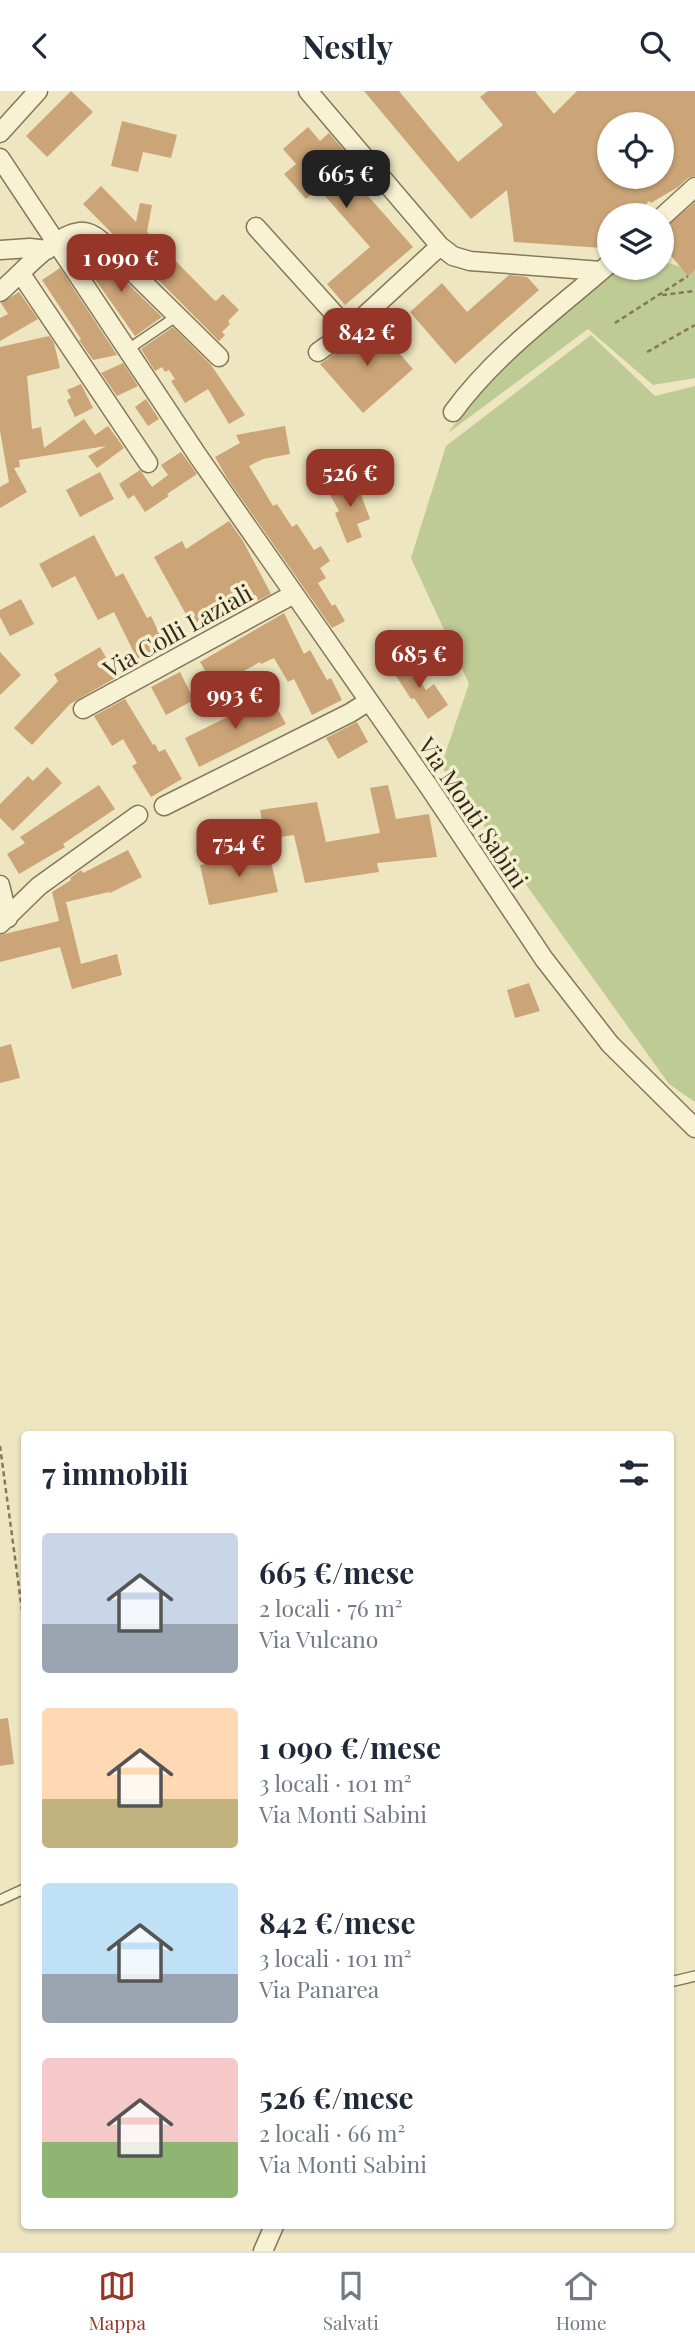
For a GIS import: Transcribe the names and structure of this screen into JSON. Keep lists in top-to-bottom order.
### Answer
{
  "streets": {
    "street": ["Via Colli Laziali", "Via Monti Sabini"]
  },
  "crossings": [
    ["Via Colli Laziali", "Via Monti Sabini"]
  ],
  "page": {
    "header": "Nestly",
    "price": [
      "665 €",
      "1 090 €",
      "842 €",
      "526 €",
      "685 €",
      "993 €",
      "754 €"
    ],
    "heading": "7 immobili",
    "list": [
      {
        "name": "665 €/mese",
        "note": "2 locali · 76 m² · Via Vulcano"
      },
      {
        "name": "1 090 €/mese",
        "note": "3 locali · 101 m² · Via Monti Sabini"
      },
      {
        "name": "842 €/mese",
        "note": "3 locali · 101 m² · Via Panarea"
      },
      {
        "name": "526 €/mese",
        "note": "2 locali · 66 m² · Via Monti Sabini"
      }
    ],
    "tabs": ["Mappa", "Salvati", "Home"]
  }
}
